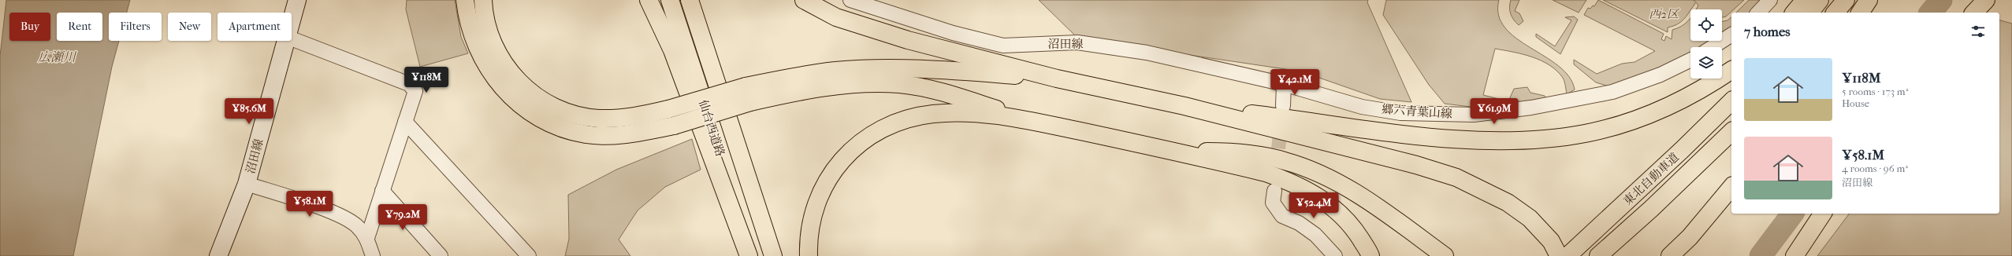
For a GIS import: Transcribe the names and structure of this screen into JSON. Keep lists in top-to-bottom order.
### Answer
{
  "streets": {
    "main road": ["仙台西道路", "東北自動車道"],
    "street": ["沼田線", "郷六青葉山線"]
  },
  "crossings": [
    ["沼田線", "郷六青葉山線"]
  ],
  "water": ["広瀬川"],
  "parks": ["西2区"],
  "page": {
    "chip": [
      "Buy",
      "Rent",
      "Filters",
      "New",
      "Apartment"
    ],
    "heading": "7 homes",
    "list": [
      {
        "name": "¥118M",
        "note": "5 rooms · 173 m² · House"
      },
      {
        "name": "¥58.1M",
        "note": "4 rooms · 96 m² · 沼田線"
      }
    ],
    "price": [
      "¥118M",
      "¥42.1M",
      "¥85.6M",
      "¥61.9M",
      "¥58.1M",
      "¥52.4M",
      "¥79.2M"
    ]
  }
}
